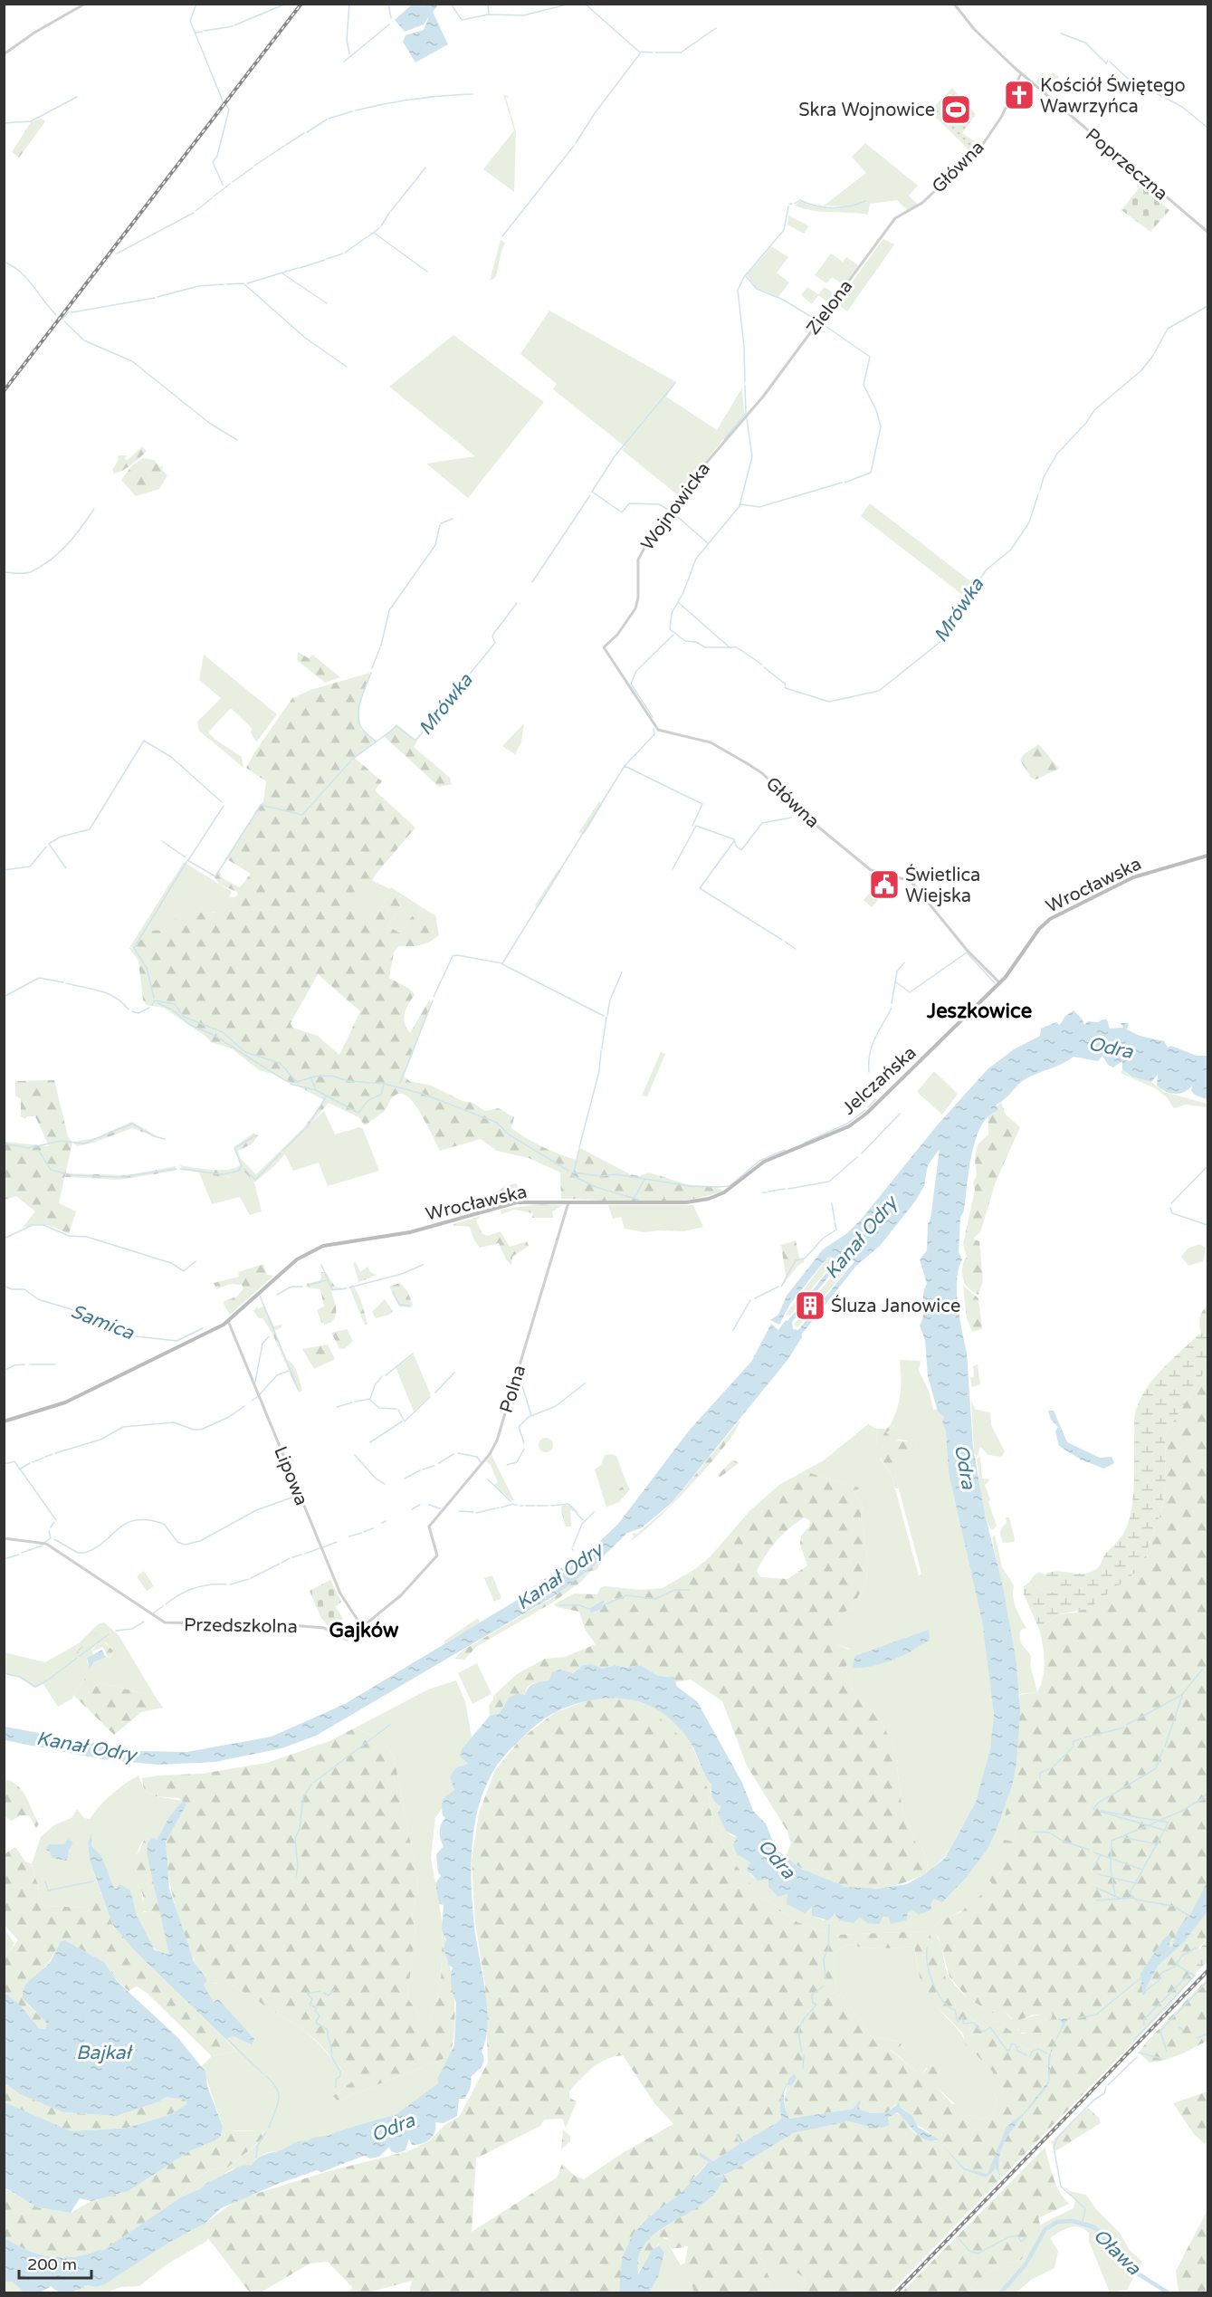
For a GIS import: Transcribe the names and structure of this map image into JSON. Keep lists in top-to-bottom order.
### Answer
{
  "streets": {
    "main road": ["Wrocławska", "Jelczańska"],
    "street": [
      "Poprzeczna",
      "Główna",
      "Zielona",
      "Wojnowicka",
      "Polna",
      "Lipowa",
      "Przedszkolna"
    ]
  },
  "crossings": [
    ["Poprzeczna", "Główna"],
    ["Główna", "Zielona"],
    ["Główna", "Wojnowicka"],
    ["Główna", "Jelczańska"],
    ["Zielona", "Wojnowicka"],
    ["Wrocławska", "Jelczańska"],
    ["Wrocławska", "Polna"],
    ["Wrocławska", "Lipowa"],
    ["Polna", "Lipowa"],
    ["Polna", "Przedszkolna"],
    ["Lipowa", "Przedszkolna"]
  ],
  "districts": ["Jeszkowice", "Gajków"],
  "water": [
    "Mrówka",
    "Odra",
    "Kanał Odry",
    "Samica",
    "Bajkał",
    "Oława"
  ],
  "places": {
    "church": ["Kościół Świętego Wawrzyńca"],
    "sports": ["Skra Wojnowice"],
    "public building": ["Świetlica Wiejska"],
    "building": ["Śluza Janowice"]
  },
  "scale_bar": "200 m"
}
